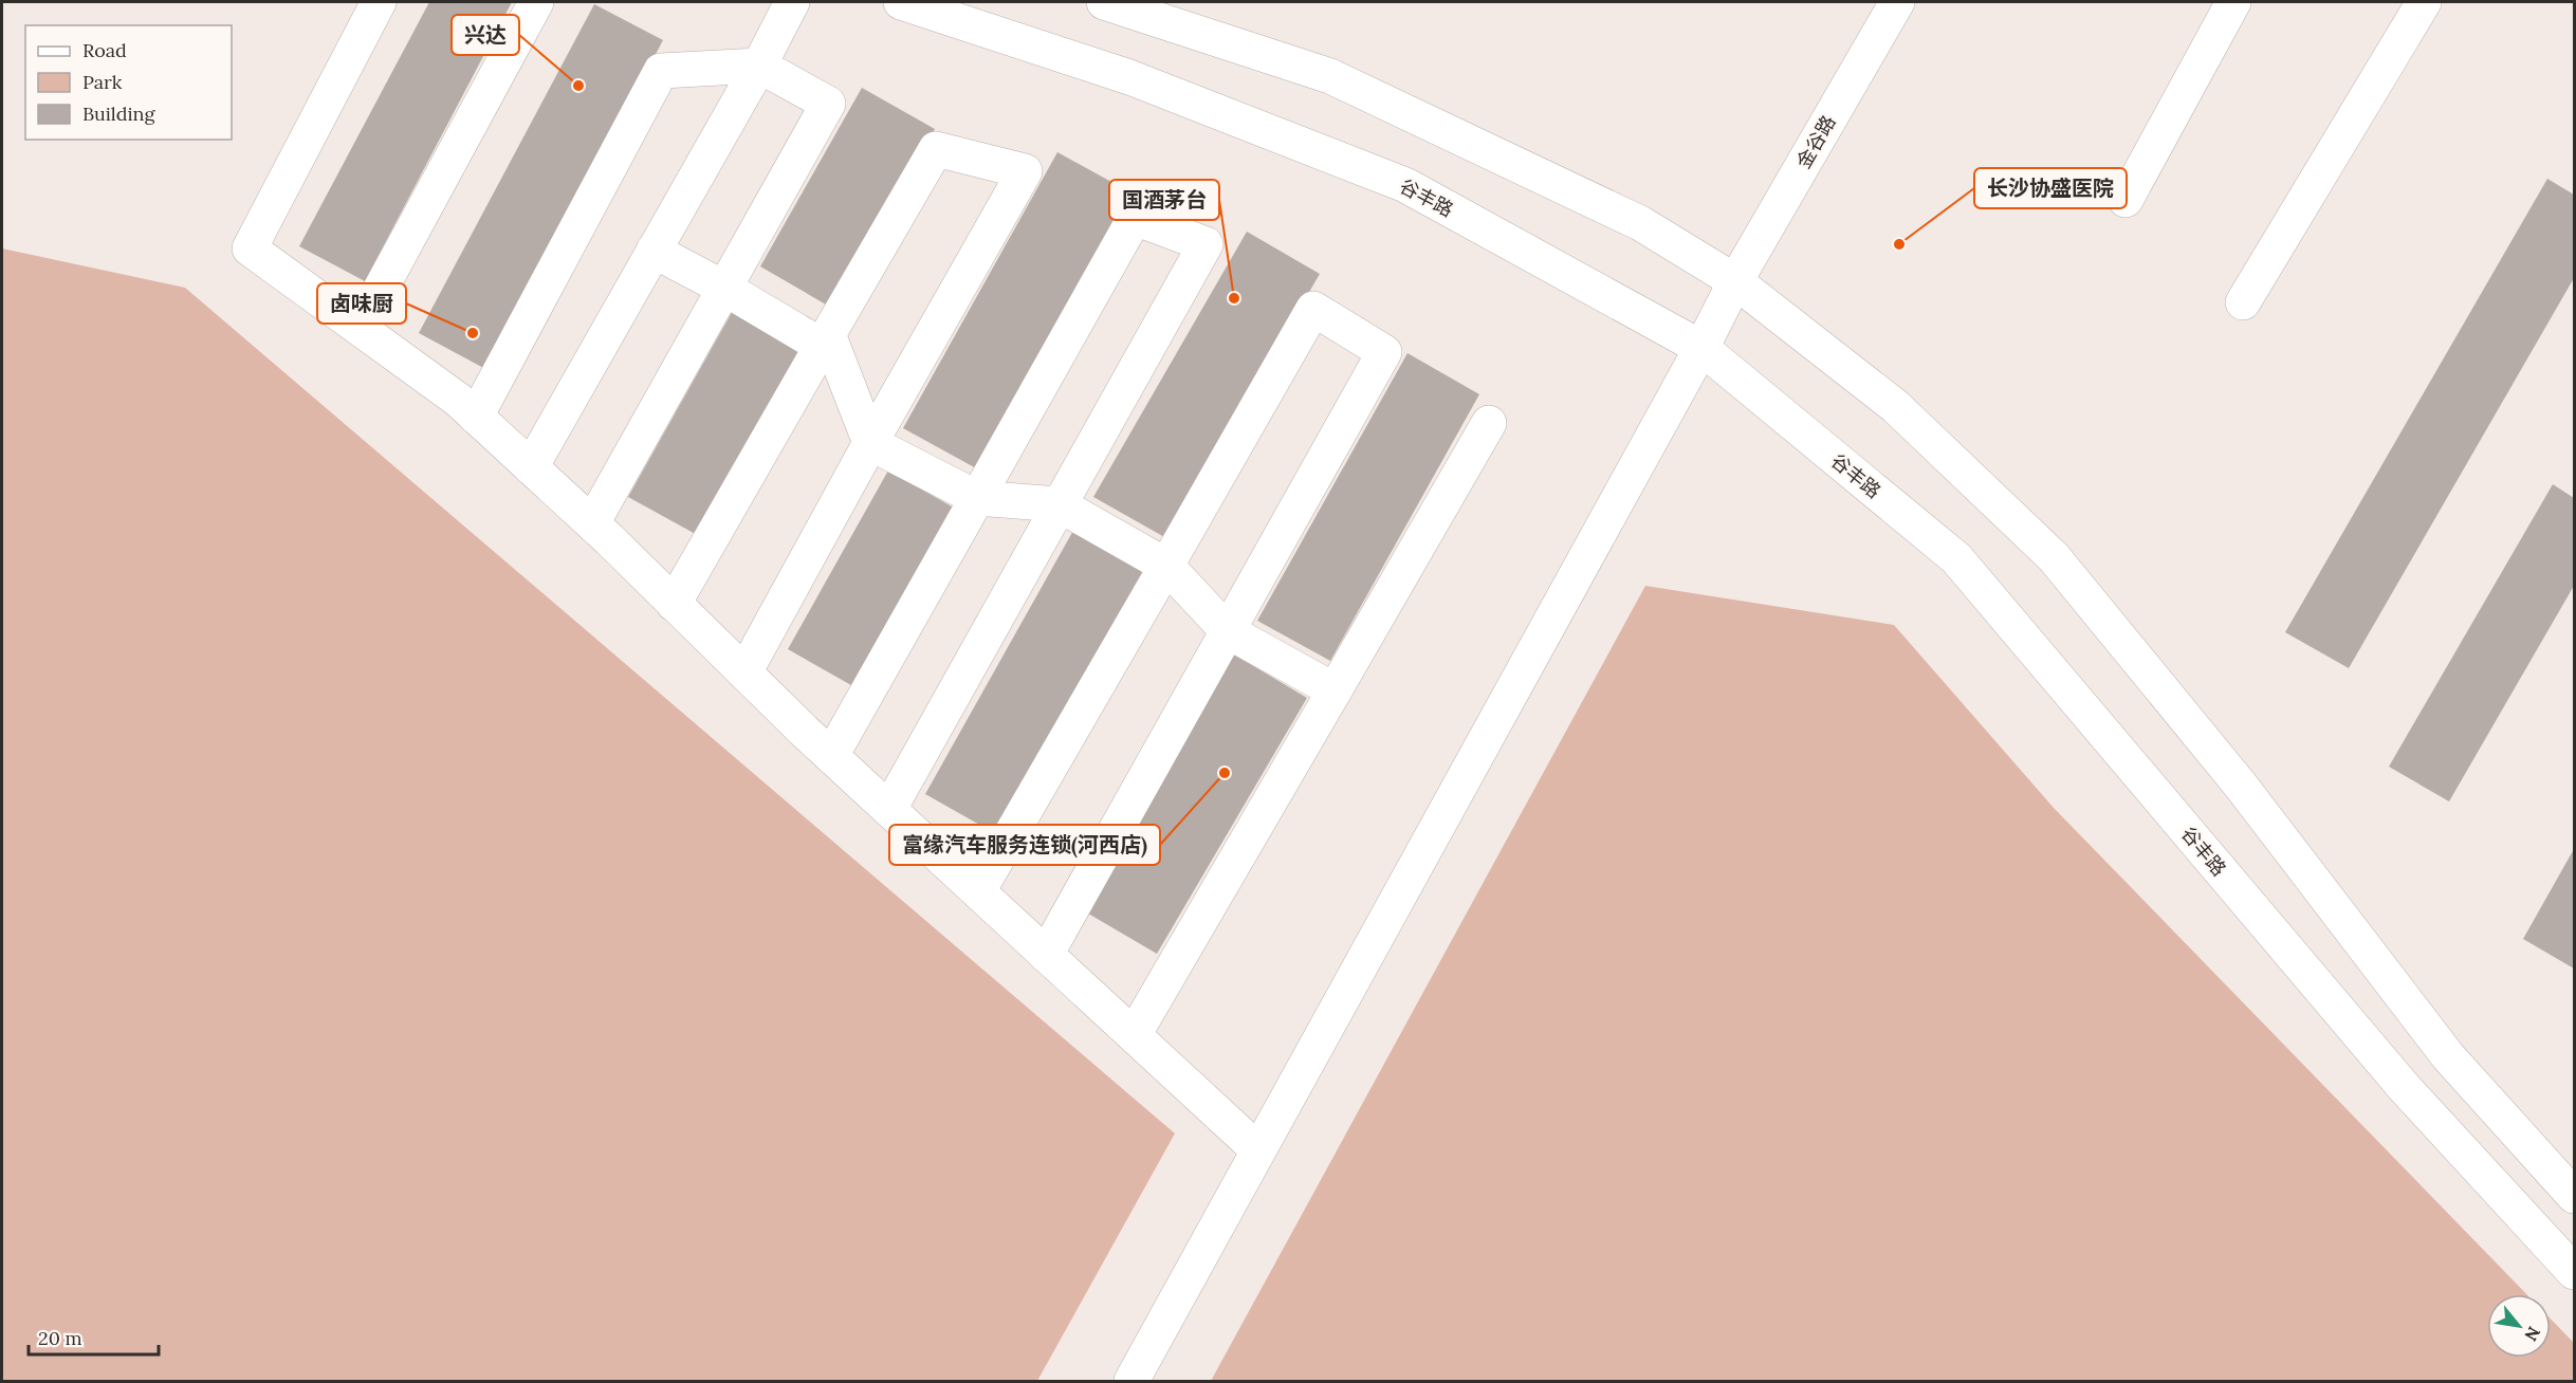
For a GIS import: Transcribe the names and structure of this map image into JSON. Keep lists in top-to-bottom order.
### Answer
{
  "streets": {
    "street": ["金谷路", "谷丰路"]
  },
  "crossings": [
    ["金谷路", "谷丰路"]
  ],
  "places": [
    "兴达",
    "长沙协盛医院",
    "国酒茅台",
    "卤味厨",
    "富缘汽车服务连锁(河西店)"
  ],
  "legend": ["Road", "Park", "Building"],
  "scale_bar": "20 m",
  "north": "bottom right"
}
